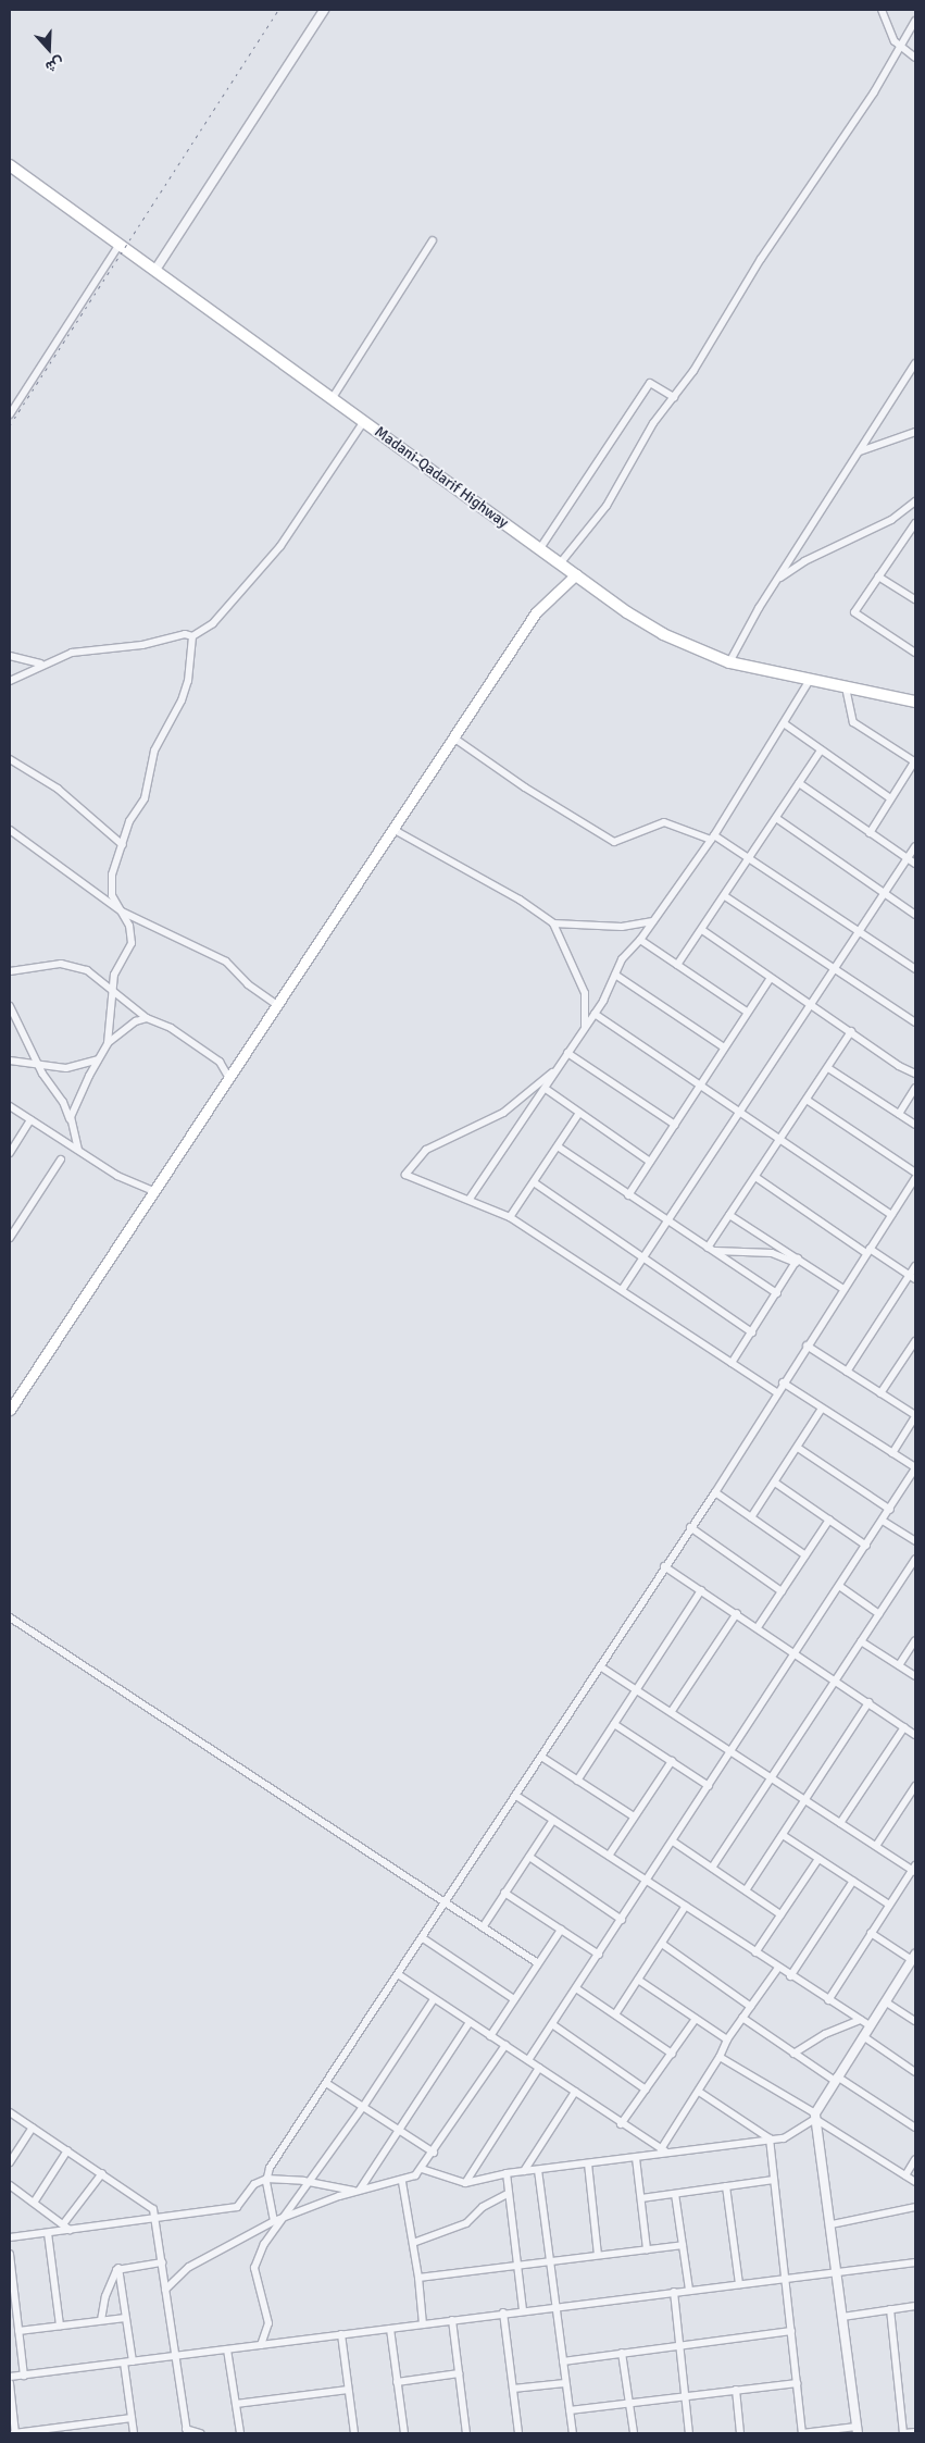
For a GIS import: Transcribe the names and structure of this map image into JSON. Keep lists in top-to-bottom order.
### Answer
{
  "streets": {
    "highway": ["Madani-Qadarif Highway"]
  },
  "north": "bottom"
}
